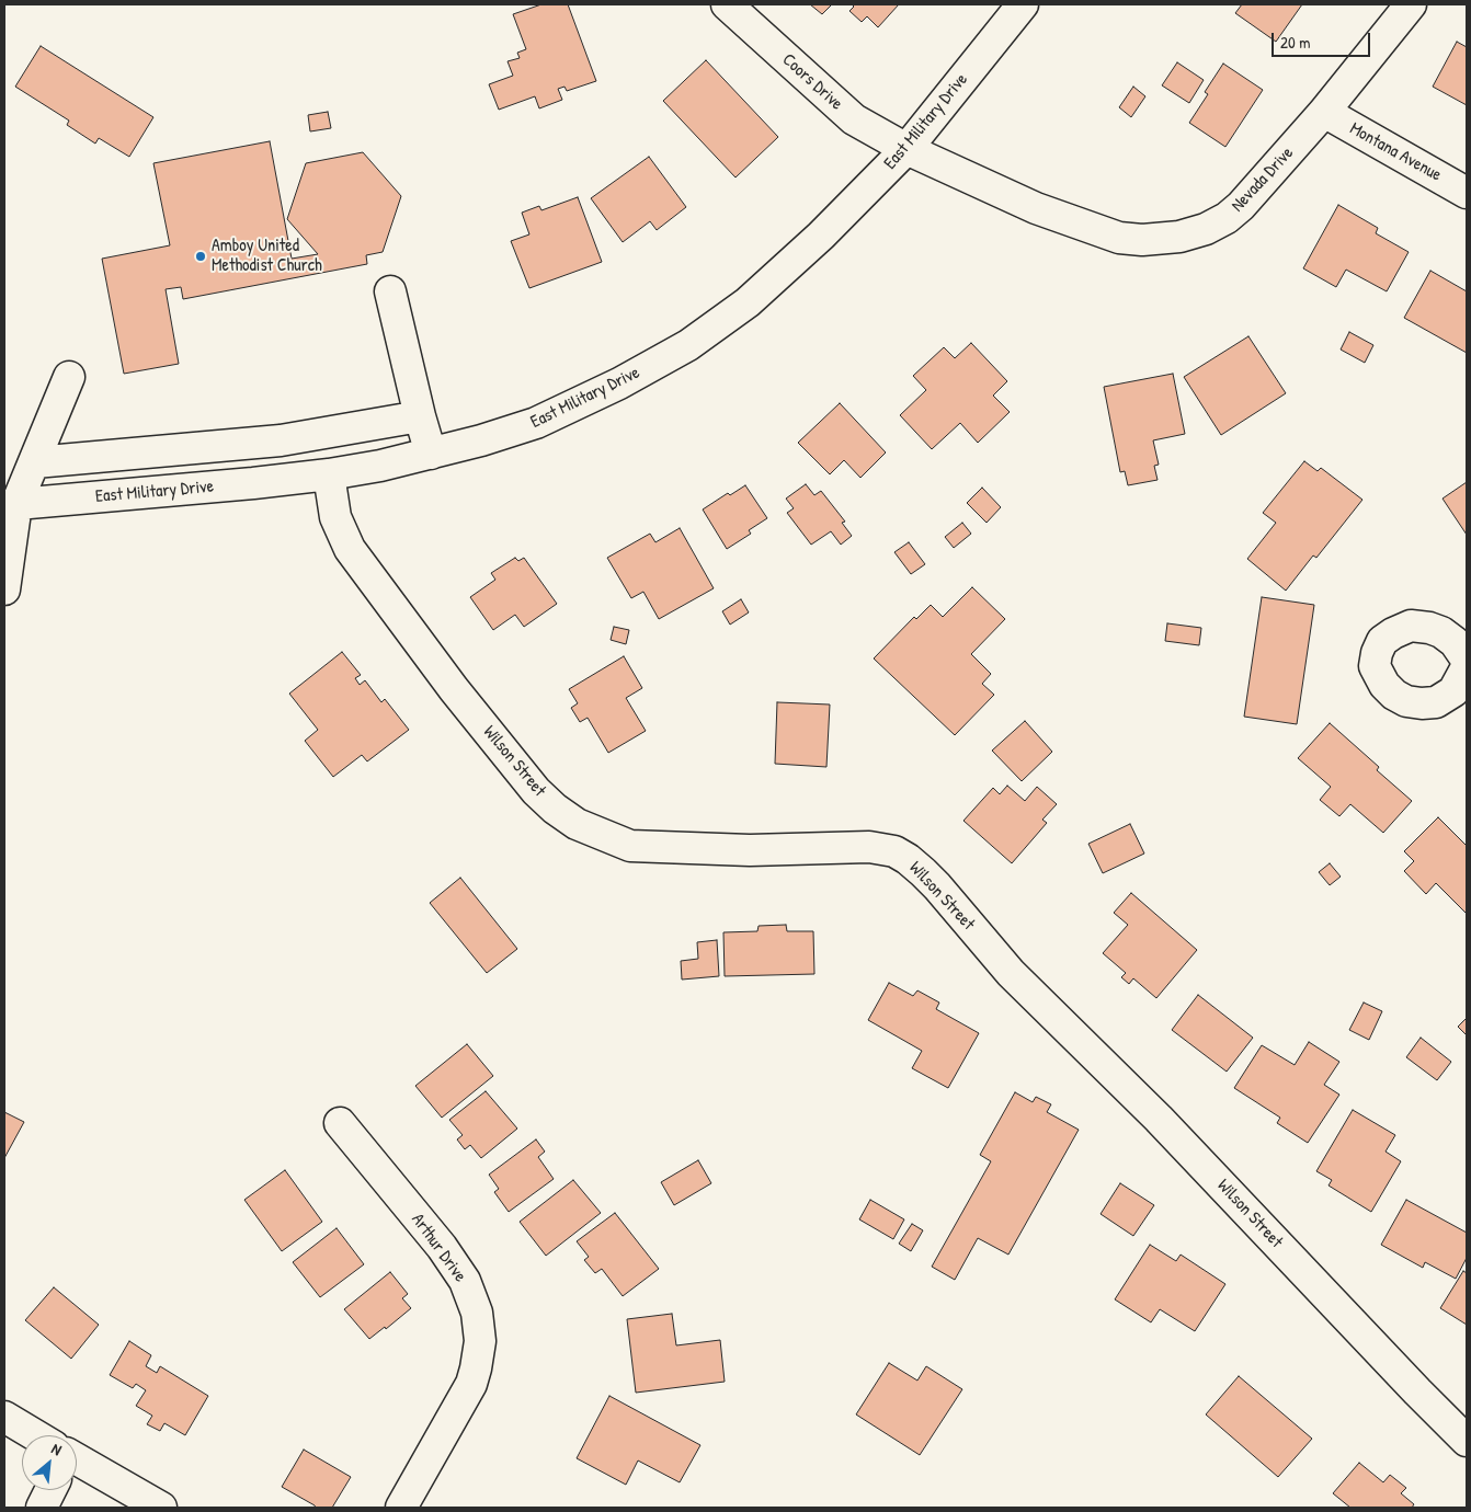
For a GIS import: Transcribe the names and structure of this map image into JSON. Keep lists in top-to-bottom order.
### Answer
{
  "streets": {
    "street": [
      "Coors Drive",
      "East Military Drive",
      "Montana Avenue",
      "Nevada Drive",
      "Wilson Street",
      "Arthur Drive"
    ]
  },
  "crossings": [
    ["Coors Drive", "East Military Drive"],
    ["Coors Drive", "Nevada Drive"],
    ["East Military Drive", "Nevada Drive"],
    ["East Military Drive", "Wilson Street"],
    ["Montana Avenue", "Nevada Drive"]
  ],
  "places": ["Amboy United Methodist Church"],
  "scale_bar": "20 m",
  "north": "top right"
}
